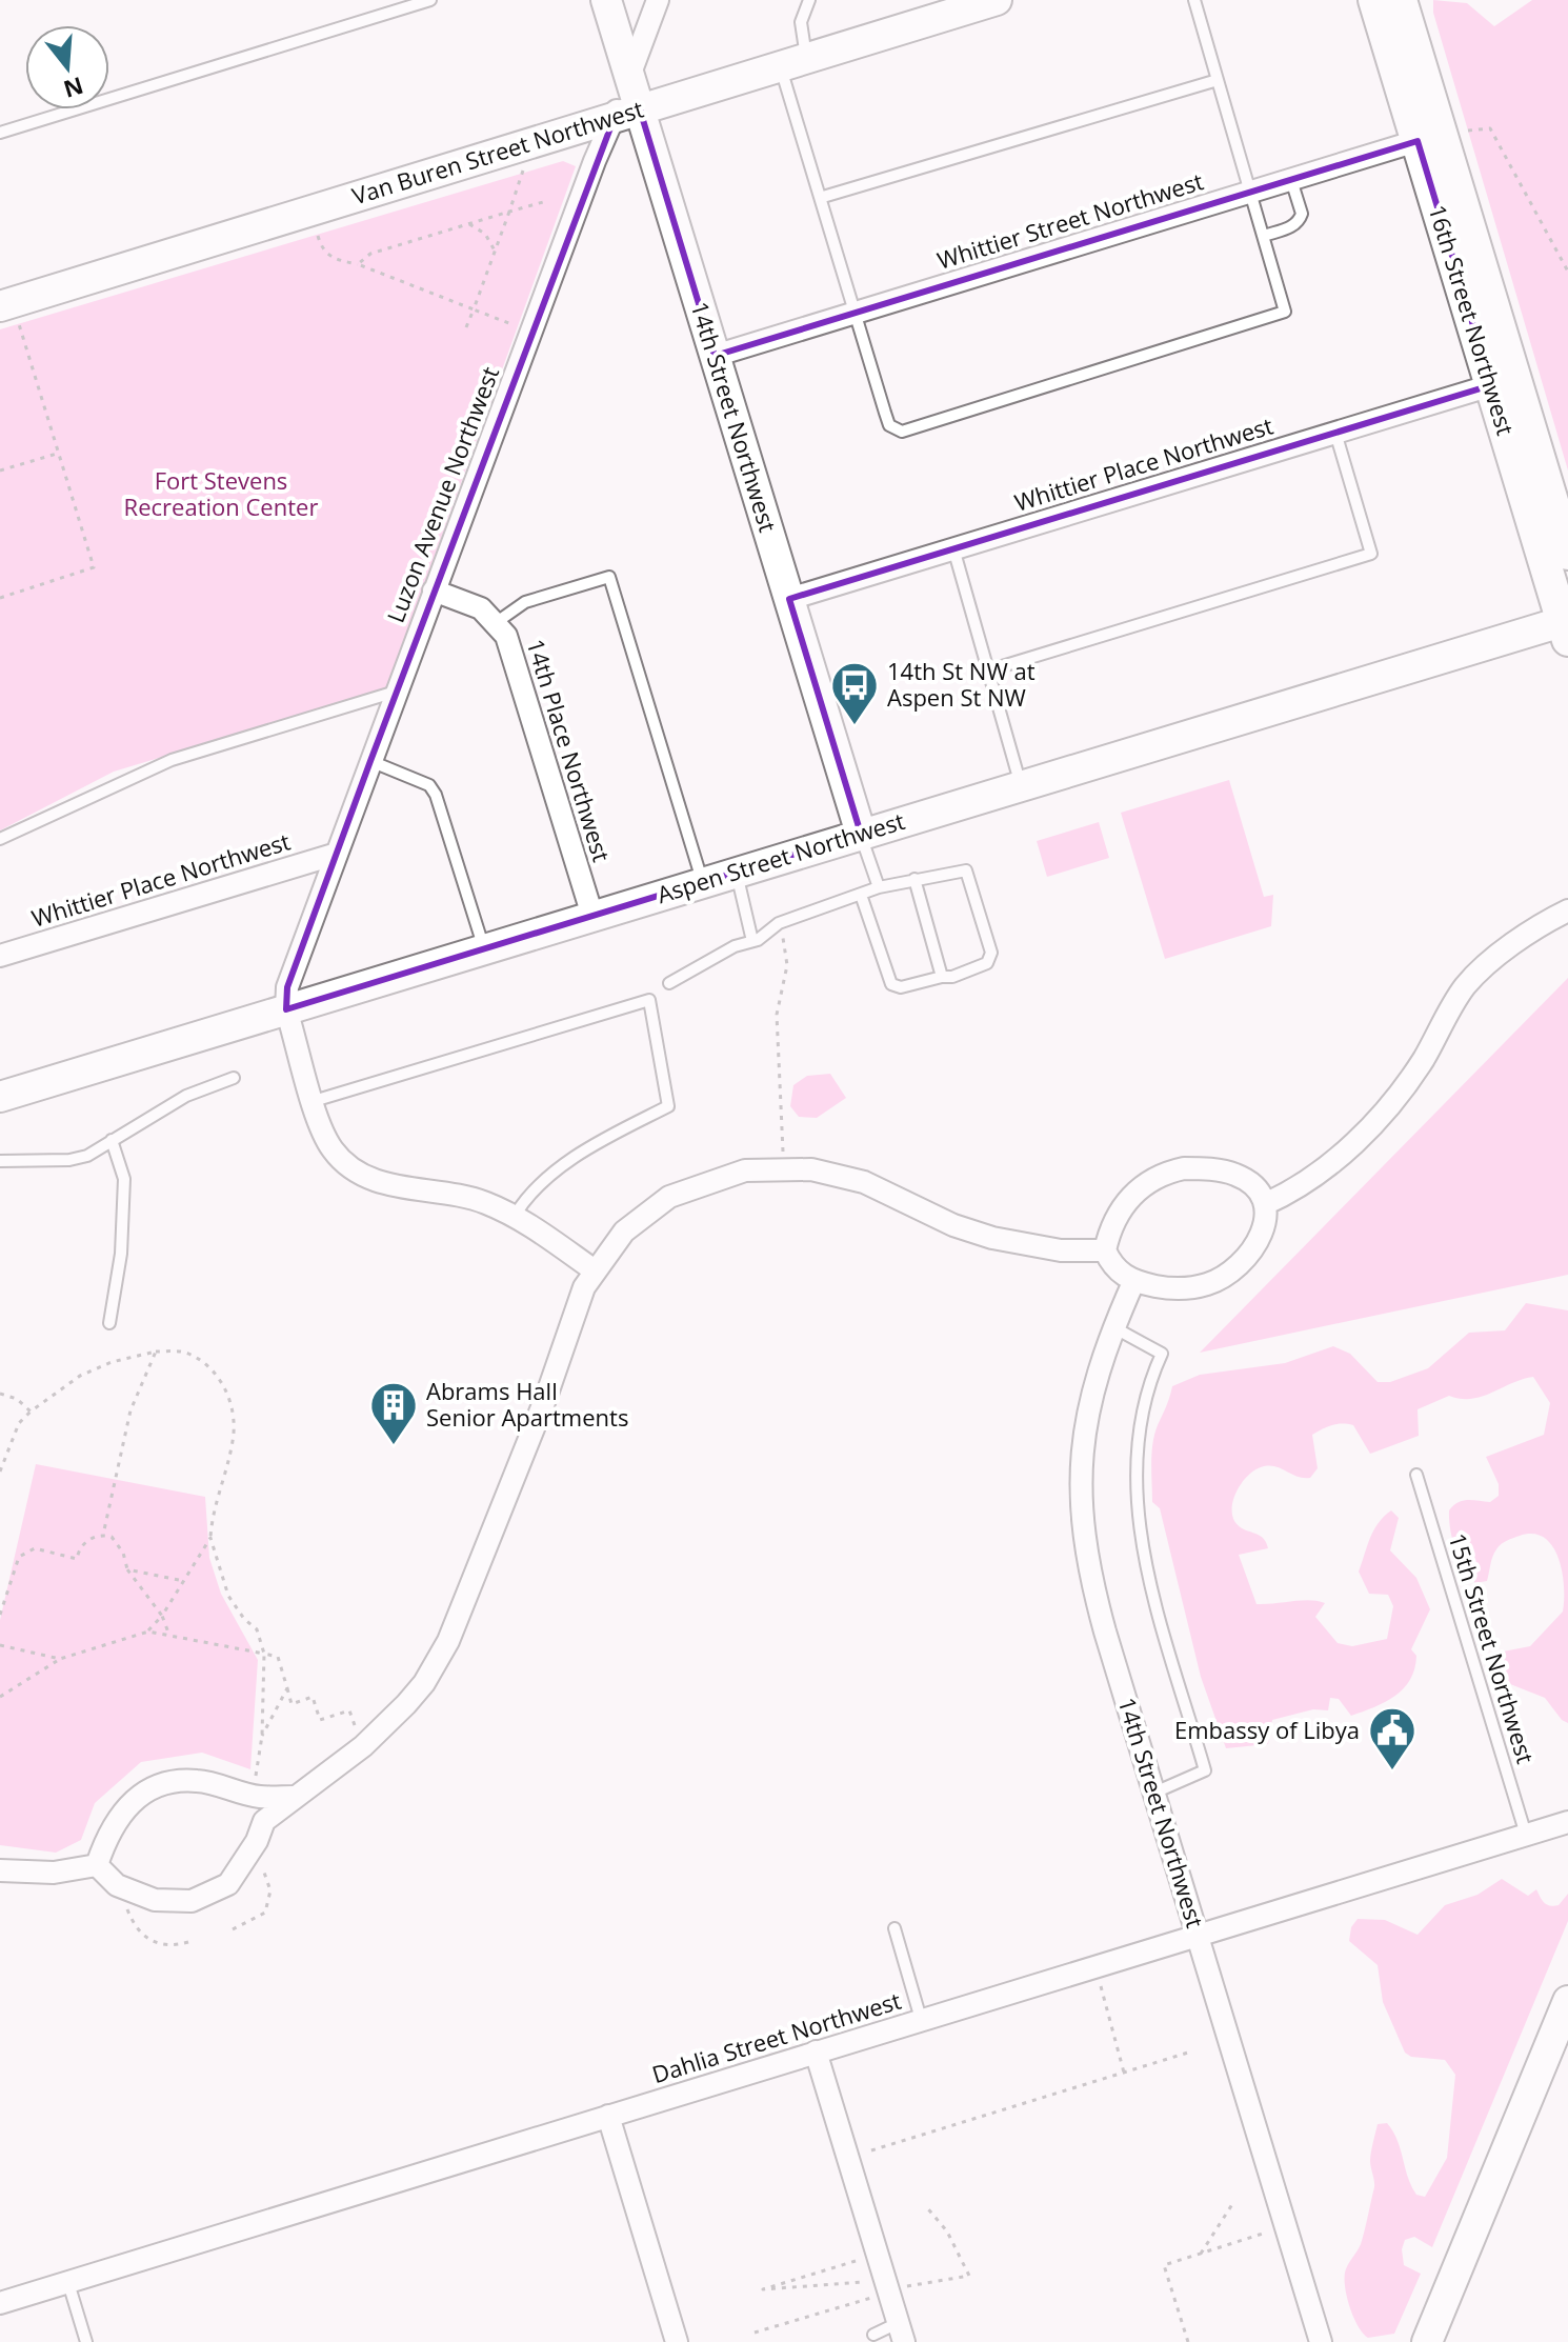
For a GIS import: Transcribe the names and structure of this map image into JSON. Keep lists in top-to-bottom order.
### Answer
{
  "streets": {
    "main road": ["16th Street Northwest"],
    "street": [
      "Van Buren Street Northwest",
      "Whittier Street Northwest",
      "14th Street Northwest",
      "Whittier Place Northwest",
      "Luzon Avenue Northwest",
      "14th Place Northwest",
      "Aspen Street Northwest",
      "Dahlia Street Northwest"
    ],
    "lane": ["15th Street Northwest"]
  },
  "crossings": [
    ["Van Buren Street Northwest", "14th Street Northwest"],
    ["Van Buren Street Northwest", "Luzon Avenue Northwest"],
    ["Whittier Street Northwest", "16th Street Northwest"],
    ["Whittier Street Northwest", "14th Street Northwest"],
    ["16th Street Northwest", "Whittier Place Northwest"],
    ["16th Street Northwest", "Aspen Street Northwest"],
    ["14th Street Northwest", "Whittier Place Northwest"],
    ["14th Street Northwest", "Luzon Avenue Northwest"],
    ["14th Street Northwest", "Aspen Street Northwest"],
    ["14th Street Northwest", "Dahlia Street Northwest"],
    ["Whittier Place Northwest", "Luzon Avenue Northwest"],
    ["Luzon Avenue Northwest", "14th Place Northwest"],
    ["Luzon Avenue Northwest", "Aspen Street Northwest"],
    ["14th Place Northwest", "Aspen Street Northwest"],
    ["15th Street Northwest", "Dahlia Street Northwest"]
  ],
  "parks": ["Fort Stevens Recreation Center"],
  "places": {
    "bus stop": ["14th St NW at Aspen St NW"],
    "building": ["Abrams Hall Senior Apartments"],
    "public building": ["Embassy of Libya"]
  },
  "north": "bottom"
}
